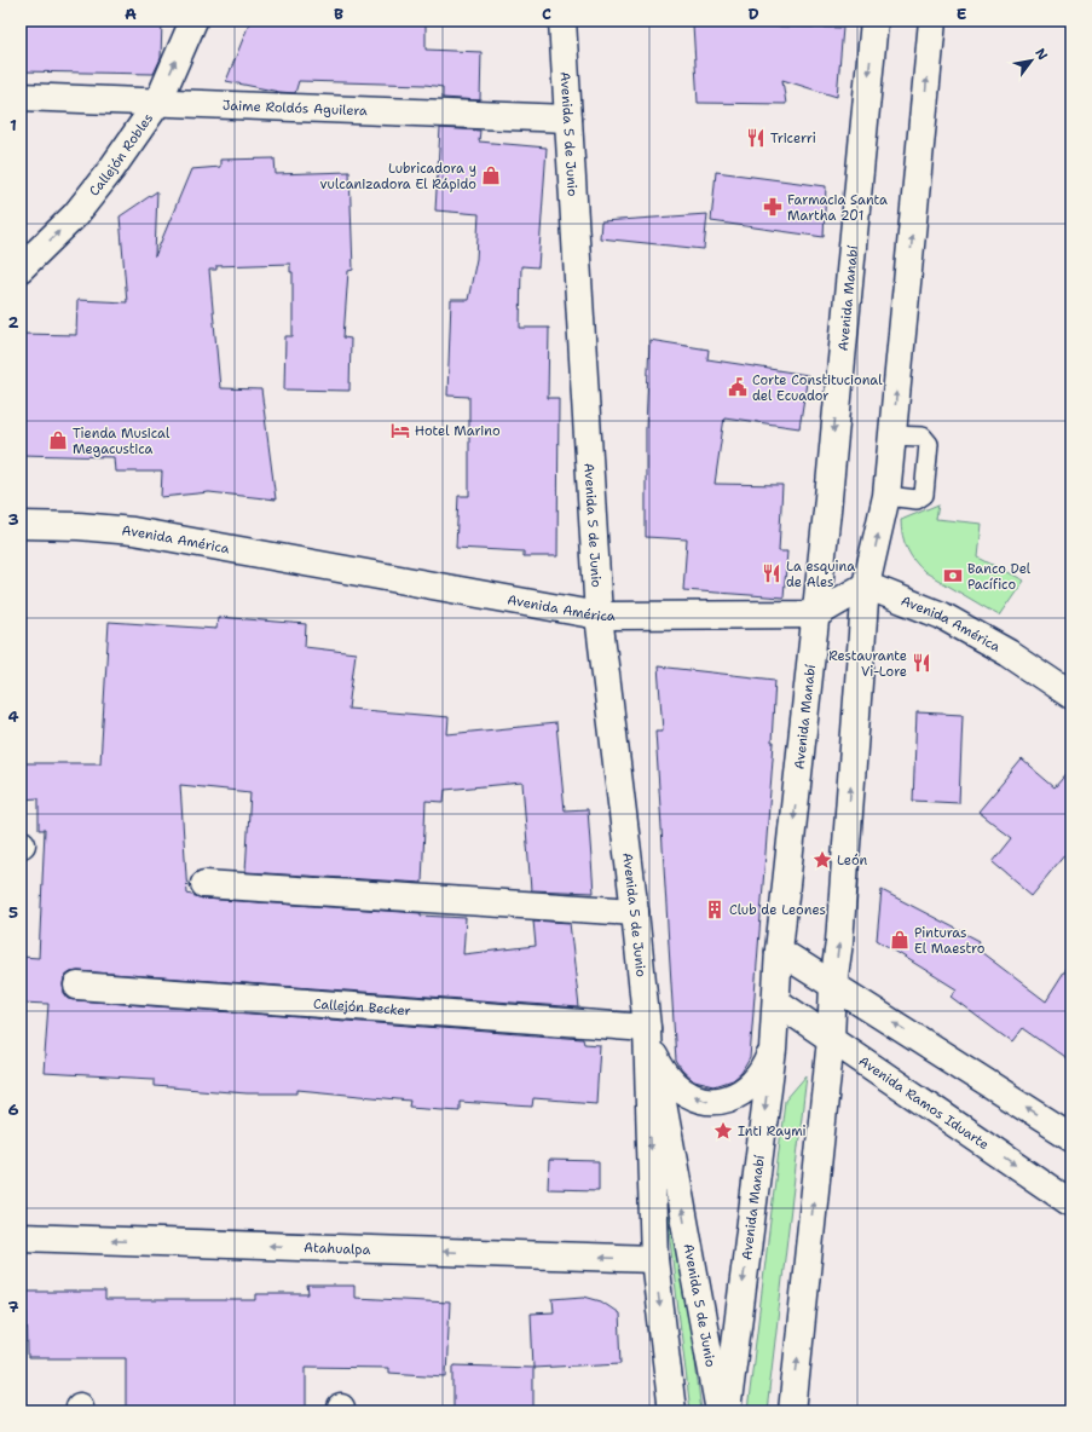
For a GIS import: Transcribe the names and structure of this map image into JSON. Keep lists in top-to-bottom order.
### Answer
{
  "streets": {
    "street": [
      "Jaime Roldós Aguilera",
      "Avenida 5 de Junio",
      "Callejón Robles",
      "Avenida Manabí",
      "Avenida América",
      "Callejón Becker",
      "Avenida Ramos Iduarte",
      "Atahualpa"
    ]
  },
  "crossings": [
    ["Jaime Roldós Aguilera", "Avenida 5 de Junio"],
    ["Jaime Roldós Aguilera", "Callejón Robles"],
    ["Avenida 5 de Junio", "Avenida América"],
    ["Avenida 5 de Junio", "Callejón Becker"],
    ["Avenida 5 de Junio", "Atahualpa"],
    ["Avenida Manabí", "Avenida América"],
    ["Avenida Manabí", "Avenida Ramos Iduarte"]
  ],
  "one_way": ["Callejón Robles", "Atahualpa"],
  "places": {
    "restaurant": ["Tricerri", "La esquina de Ales", "Restaurante Vi-Lore"],
    "shop": ["Lubricadora y vulcanizadora El Rápido", "Tienda Musical Megacustica", "Pinturas El Maestro"],
    "pharmacy": ["Farmacia Santa Martha 201"],
    "public building": ["Corte Constitucional del Ecuador"],
    "hotel": ["Hotel Marino"],
    "bank": ["Banco Del Pacífico"],
    "place": ["León", "Inti Raymi"],
    "building": ["Club de Leones"]
  },
  "north": "top right",
  "grid": {
    "columns": [
      "A",
      "B",
      "C",
      "D",
      "E"
    ],
    "rows": [
      "1",
      "2",
      "3",
      "4",
      "5",
      "6",
      "7"
    ]
  }
}
